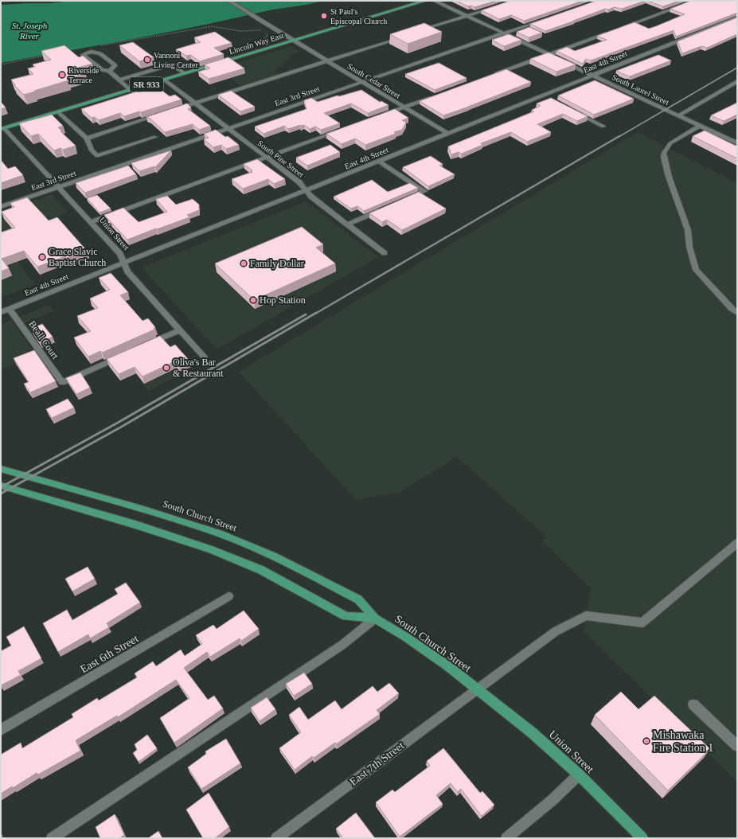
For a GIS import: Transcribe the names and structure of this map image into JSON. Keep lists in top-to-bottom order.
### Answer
{
  "streets": {
    "main road": [
      "Lincoln Way East",
      "SR 933",
      "Union Street",
      "South Church Street"
    ],
    "street": [
      "East 4th Street",
      "South Cedar Street",
      "South Laurel Street",
      "East 3rd Street",
      "South Pine Street",
      "Beall Court",
      "East 6th Street",
      "East 7th Street"
    ]
  },
  "crossings": [
    ["Lincoln Way East", "South Cedar Street"],
    ["Lincoln Way East", "South Pine Street"],
    ["Lincoln Way East", "Union Street"],
    ["East 4th Street", "South Cedar Street"],
    ["East 4th Street", "South Laurel Street"],
    ["East 4th Street", "South Pine Street"],
    ["East 4th Street", "Union Street"],
    ["East 4th Street", "Beall Court"],
    ["South Cedar Street", "East 3rd Street"],
    ["East 3rd Street", "South Pine Street"],
    ["East 3rd Street", "Union Street"],
    ["Union Street", "South Church Street"],
    ["Union Street", "East 7th Street"],
    ["South Church Street", "East 7th Street"]
  ],
  "water": ["St. Joseph River"],
  "places": [
    "St Paul's Episcopal Church",
    "Vannoni Living Center",
    "Riverside Terrace",
    "Grace Slavic Baptist Church",
    "Family Dollar",
    "Hop Station",
    "Oliva's Bar & Restaurant",
    "Mishawaka Fire Station 1"
  ]
}
